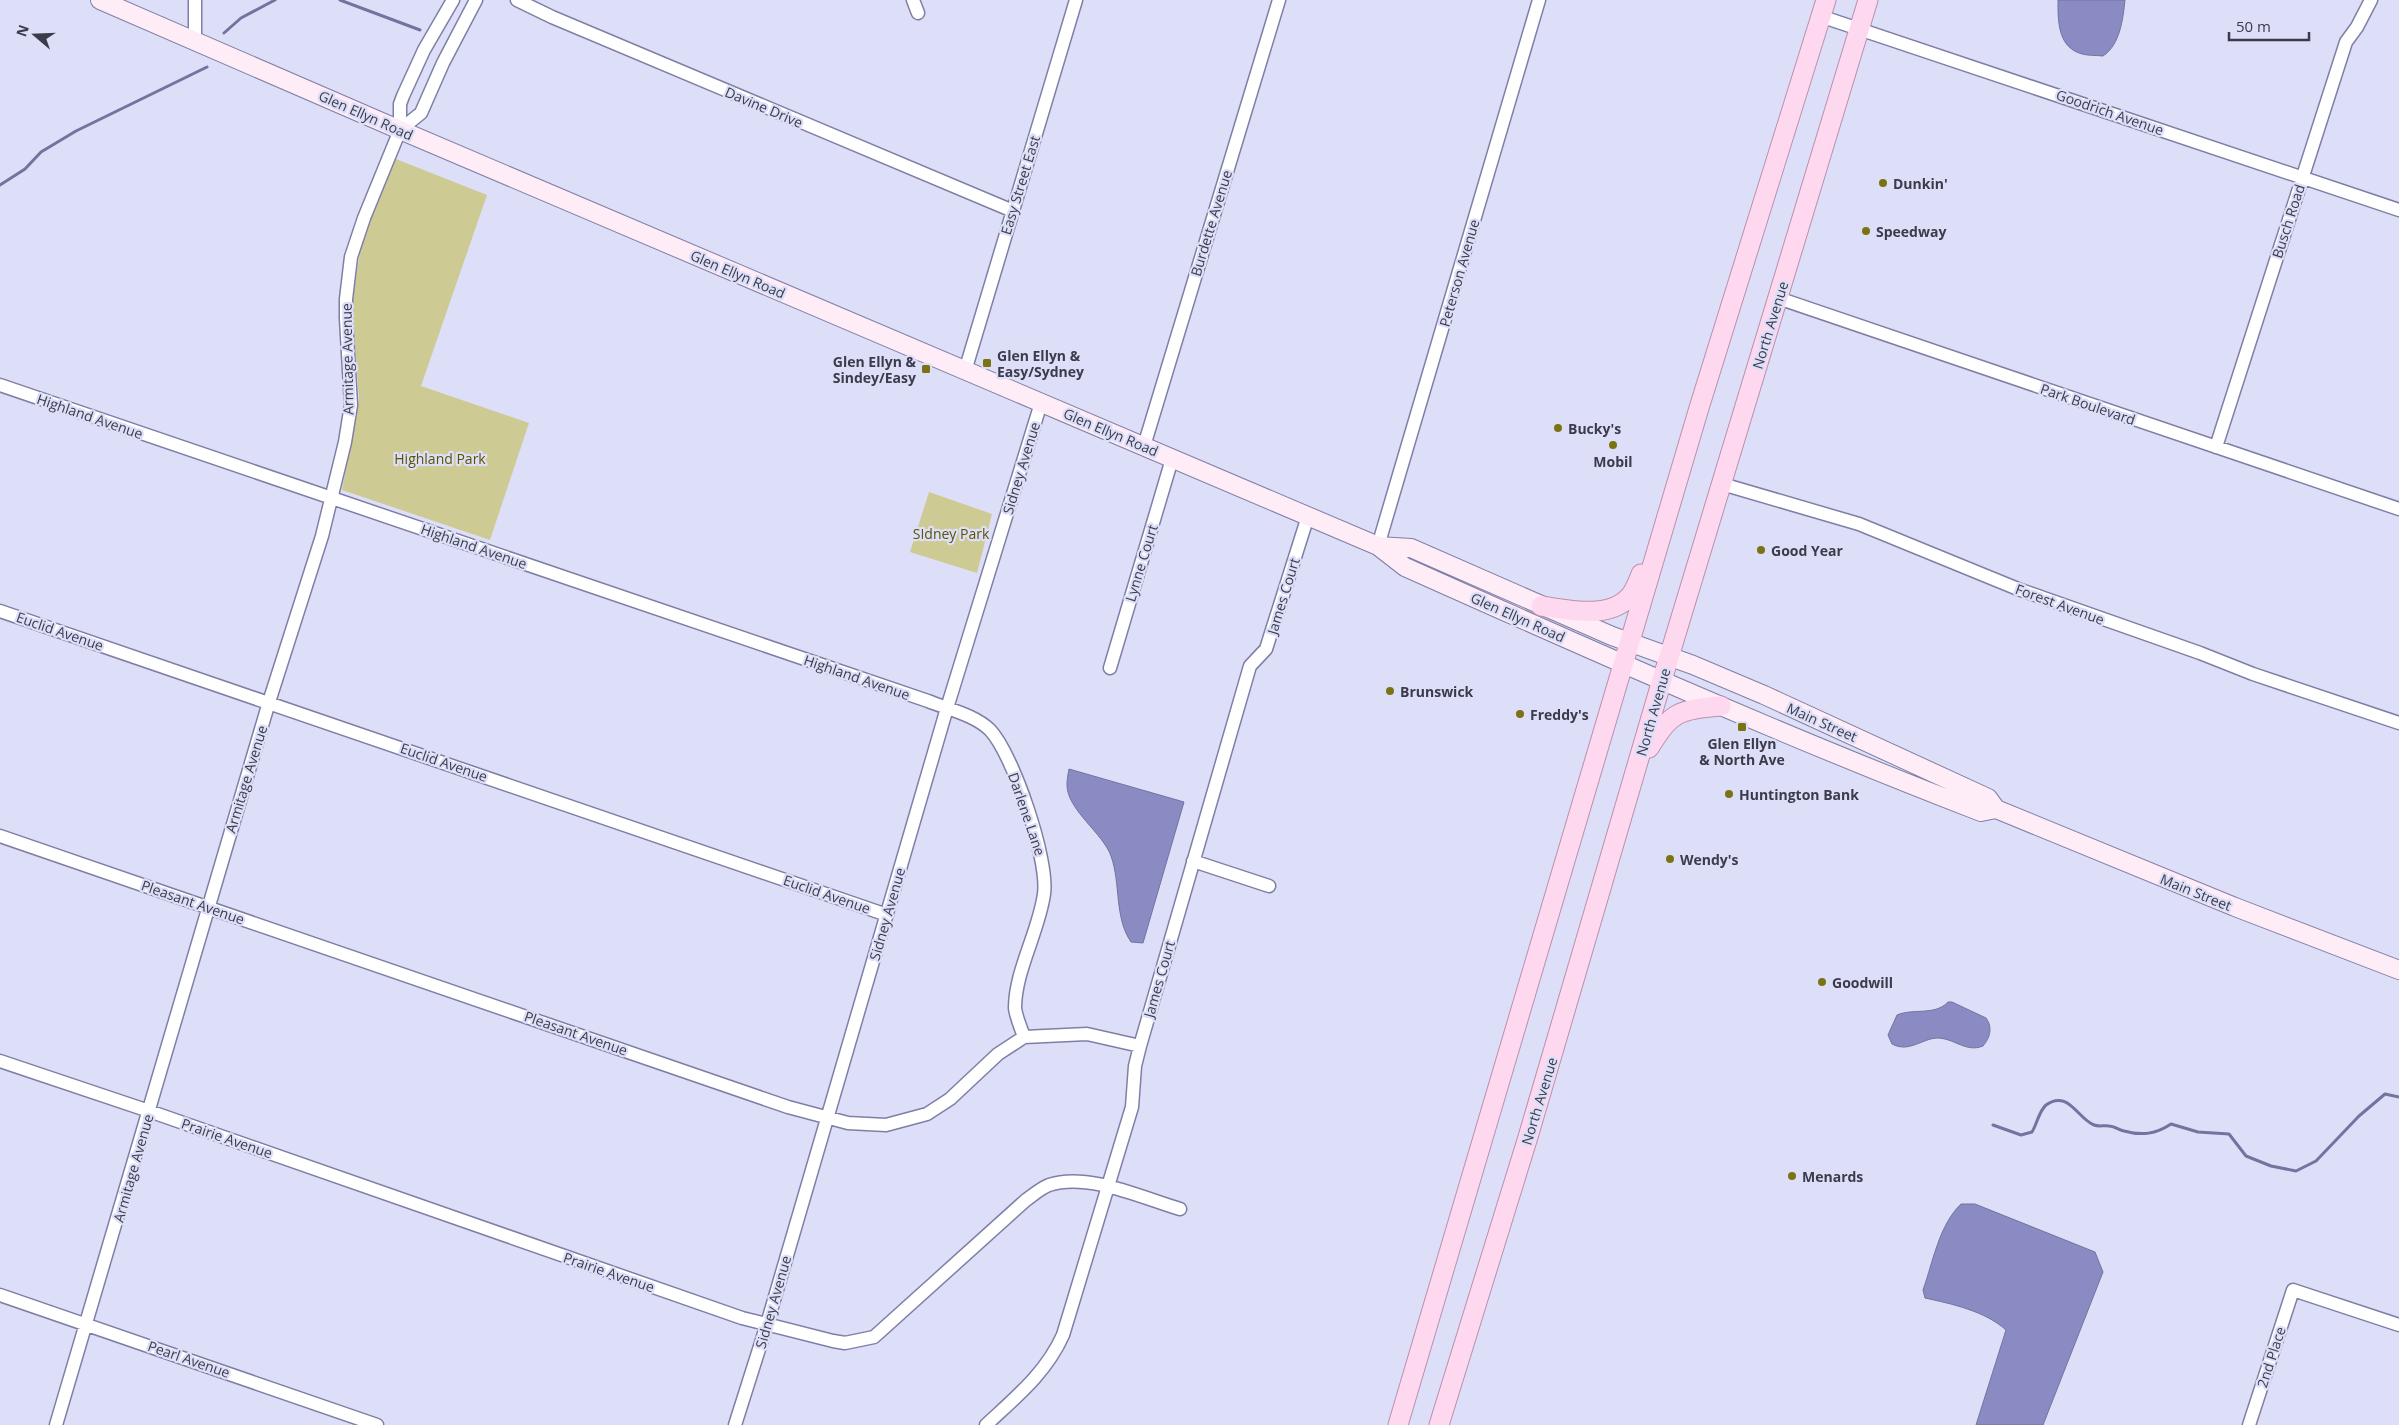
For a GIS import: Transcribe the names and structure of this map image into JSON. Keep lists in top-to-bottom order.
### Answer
{
  "streets": {
    "main road": ["North Avenue"],
    "street": [
      "Davine Drive",
      "Goodrich Avenue",
      "Glen Ellyn Road",
      "Easy Street East",
      "Busch Road",
      "Burdette Avenue",
      "Peterson Avenue",
      "Armitage Avenue",
      "Park Boulevard",
      "Highland Avenue",
      "Sidney Avenue",
      "Lynne Court",
      "James Court",
      "Forest Avenue",
      "Euclid Avenue",
      "Main Street",
      "Darlene Lane",
      "Pleasant Avenue",
      "Prairie Avenue",
      "2nd Place",
      "Pearl Avenue"
    ]
  },
  "crossings": [
    ["Davine Drive", "Easy Street East"],
    ["Goodrich Avenue", "Busch Road"],
    ["Goodrich Avenue", "North Avenue"],
    ["Glen Ellyn Road", "Easy Street East"],
    ["Glen Ellyn Road", "Burdette Avenue"],
    ["Glen Ellyn Road", "Peterson Avenue"],
    ["Glen Ellyn Road", "North Avenue"],
    ["Glen Ellyn Road", "Armitage Avenue"],
    ["Glen Ellyn Road", "Sidney Avenue"],
    ["Glen Ellyn Road", "Lynne Court"],
    ["Glen Ellyn Road", "James Court"],
    ["Glen Ellyn Road", "Main Street"],
    ["Busch Road", "Park Boulevard"],
    ["North Avenue", "Park Boulevard"],
    ["North Avenue", "Forest Avenue"],
    ["North Avenue", "Main Street"],
    ["Armitage Avenue", "Highland Avenue"],
    ["Armitage Avenue", "Euclid Avenue"],
    ["Armitage Avenue", "Pleasant Avenue"],
    ["Armitage Avenue", "Prairie Avenue"],
    ["Armitage Avenue", "Pearl Avenue"],
    ["Highland Avenue", "Sidney Avenue"],
    ["Highland Avenue", "Darlene Lane"],
    ["Sidney Avenue", "Euclid Avenue"],
    ["Sidney Avenue", "Darlene Lane"],
    ["Sidney Avenue", "Pleasant Avenue"],
    ["Sidney Avenue", "Prairie Avenue"],
    ["James Court", "Prairie Avenue"],
    ["Darlene Lane", "Pleasant Avenue"]
  ],
  "parks": ["Highland Park", "SIdney Park"],
  "places": {
    "other": [
      "Dunkin'",
      "Speedway",
      "Bucky's",
      "Mobil",
      "Good Year",
      "Brunswick",
      "Freddy's",
      "Huntington Bank",
      "Wendy's",
      "Goodwill",
      "Menards"
    ],
    "transit": ["Glen Ellyn & Easy/Sydney", "Glen Ellyn & Sindey/Easy", "Glen Ellyn & North Ave"]
  },
  "scale_bar": "50 m",
  "north": "left"
}
